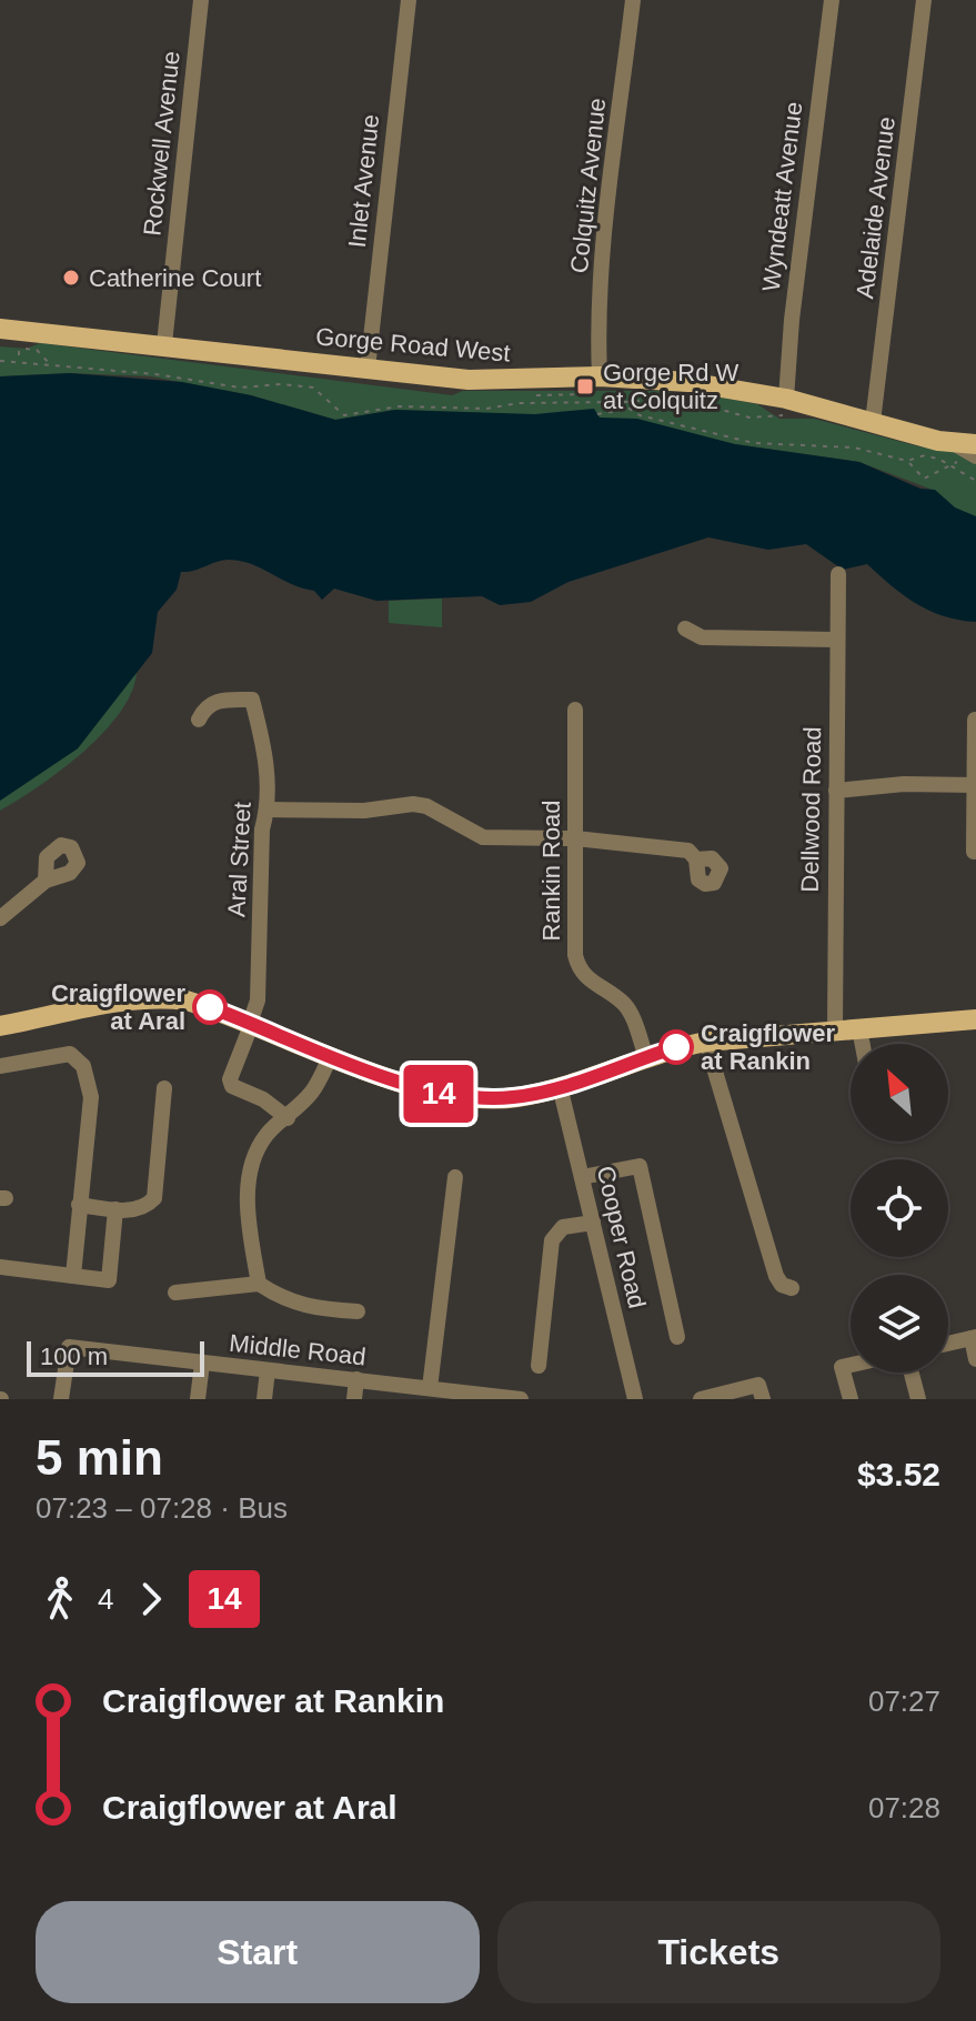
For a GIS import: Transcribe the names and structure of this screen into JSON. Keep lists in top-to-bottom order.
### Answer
{
  "streets": {
    "main road": ["Gorge Road West"],
    "street": [
      "Rockwell Avenue",
      "Inlet Avenue",
      "Colquitz Avenue",
      "Wyndeatt Avenue",
      "Adelaide Avenue",
      "Dellwood Road",
      "Aral Street",
      "Rankin Road",
      "Cooper Road",
      "Middle Road"
    ]
  },
  "crossings": [
    ["Rockwell Avenue", "Gorge Road West"],
    ["Inlet Avenue", "Gorge Road West"],
    ["Colquitz Avenue", "Gorge Road West"],
    ["Wyndeatt Avenue", "Gorge Road West"],
    ["Adelaide Avenue", "Gorge Road West"]
  ],
  "places": {
    "other": ["Catherine Court", "Craigflower at Aral", "Craigflower at Rankin"],
    "transit": ["Gorge Rd W at Colquitz"]
  },
  "lines": ["bus line 14"],
  "scale_bar": "100 m",
  "north": "top left",
  "page": {
    "on_map": "14",
    "scale": "100 m",
    "heading": ["5 min", "07:23 – 07:28 · Bus", "$3.52"],
    "legs": ["4", "14"],
    "list": [
      {
        "name": "Craigflower at Rankin",
        "value": "07:27"
      },
      {
        "name": "Craigflower at Aral",
        "value": "07:28"
      }
    ],
    "buttons": ["Start", "Tickets"]
  }
}
